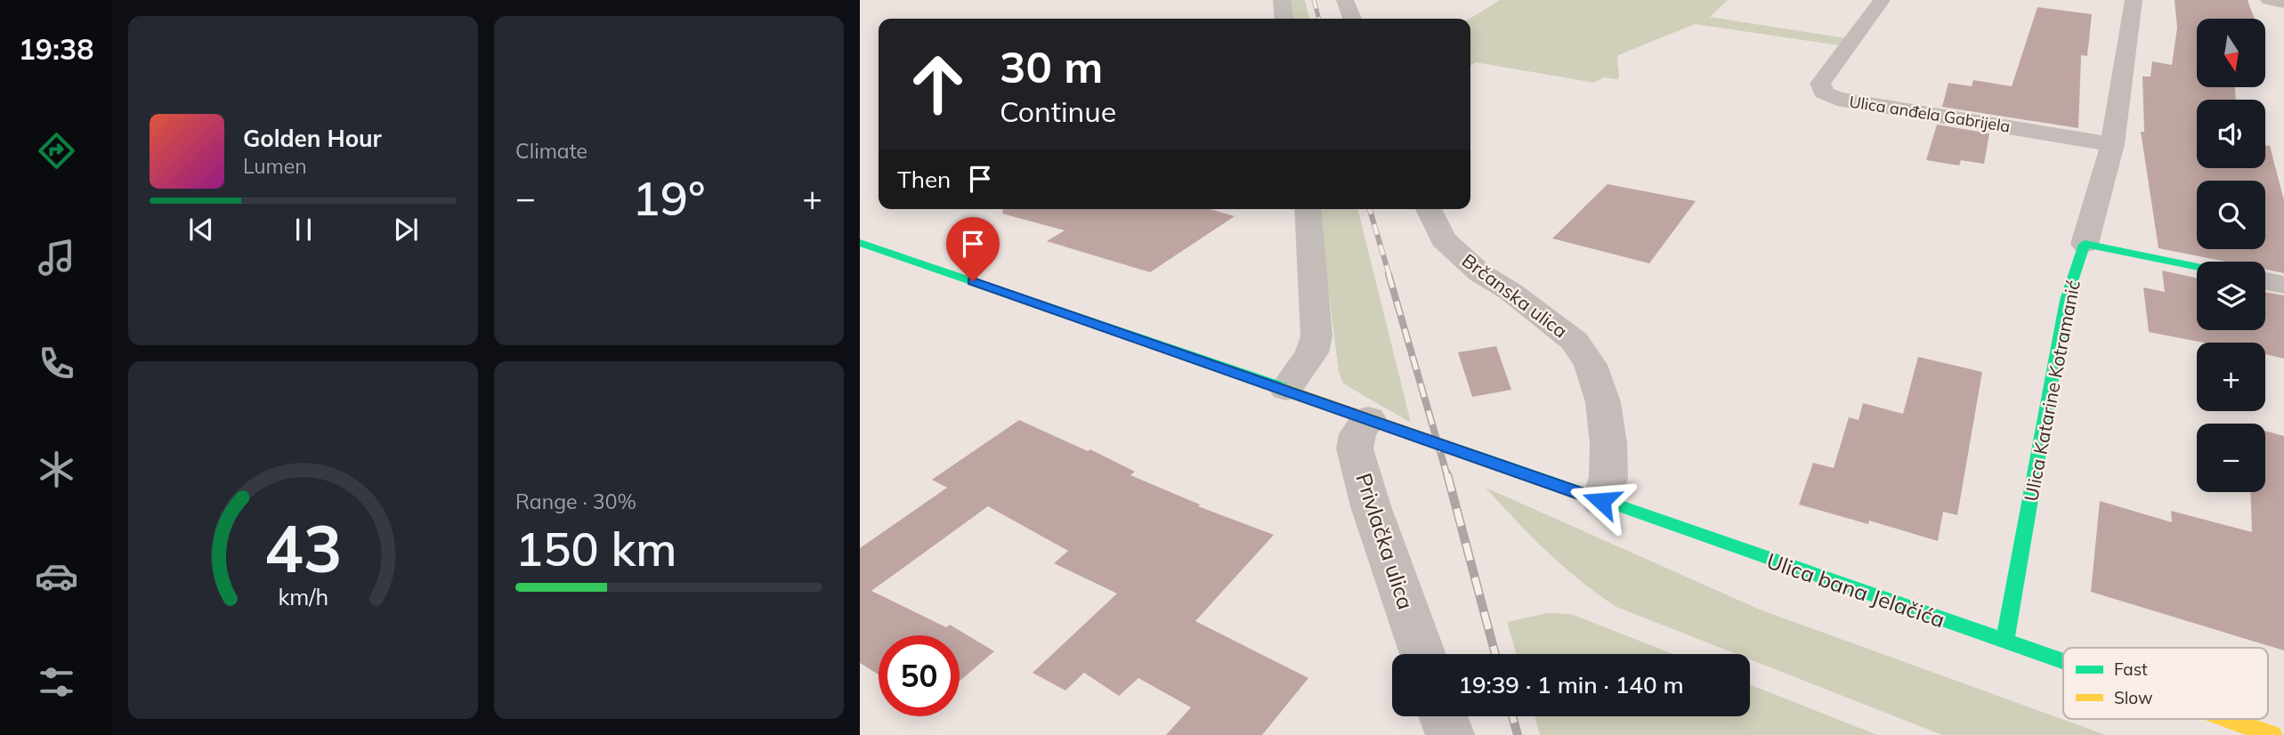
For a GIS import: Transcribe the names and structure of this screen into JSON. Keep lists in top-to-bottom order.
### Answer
{
  "streets": {
    "main road": ["Ulica Katarine Kotramanić", "Ulica bana Jelačića"],
    "street": ["Ulica anđela Gabrijela", "Brčanska ulica", "Privlačka ulica"]
  },
  "crossings": [
    ["Brčanska ulica", "Ulica bana Jelačića"],
    ["Ulica Katarine Kotramanić", "Ulica bana Jelačića"],
    ["Privlačka ulica", "Ulica bana Jelačića"]
  ],
  "legend": ["Fast", "Slow"],
  "north": "bottom",
  "page": {
    "tabs": "19:38",
    "tile": [
      "Climate",
      ["Range · 30%", "150 km"]
    ],
    "map_buttons": ["+", "−"],
    "turn": ["30 m", "Continue"],
    "song": ["Golden Hour", "Lumen"],
    "then": "Then",
    "heat": ["−", "19°", "+"],
    "limit": "50",
    "trip": "19:39 · 1 min · 140 m",
    "gauge": ["43", "km/h"]
  }
}
